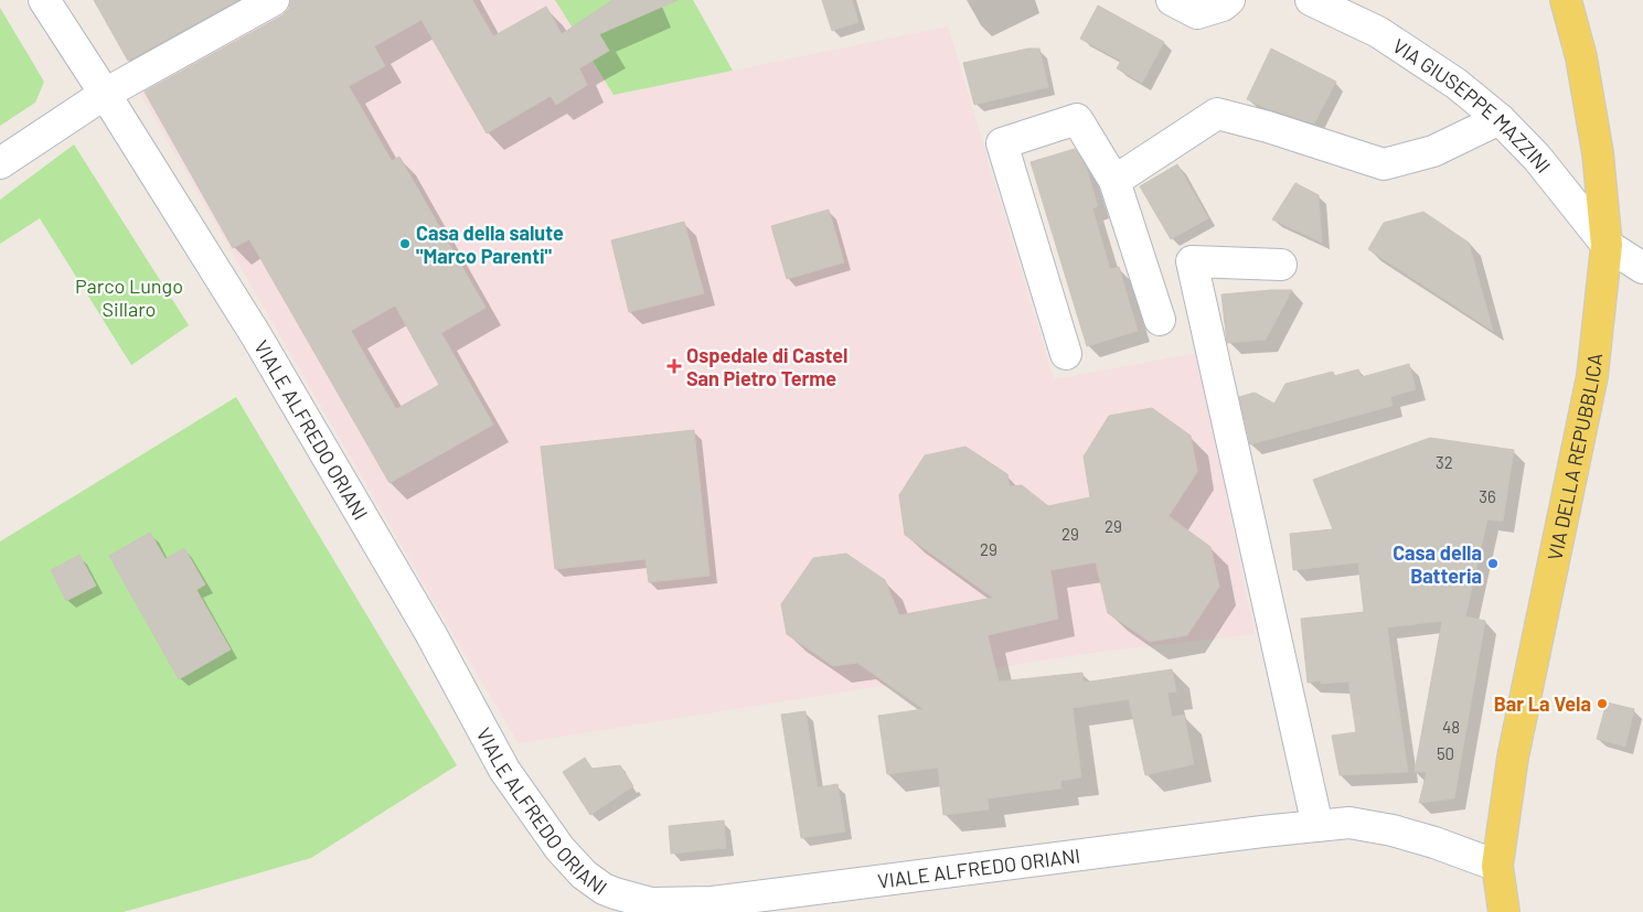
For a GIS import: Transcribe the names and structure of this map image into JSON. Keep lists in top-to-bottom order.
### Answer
{
  "streets": {
    "main road": ["VIA DELLA REPUBBLICA"],
    "street": ["VIA GIUSEPPE MAZZINI", "VIALE ALFREDO ORIANI"]
  },
  "crossings": [
    ["VIA GIUSEPPE MAZZINI", "VIA DELLA REPUBBLICA"],
    ["VIALE ALFREDO ORIANI", "VIA DELLA REPUBBLICA"]
  ],
  "parks": ["Parco Lungo Sillaro"],
  "places": {
    "other": ["Casa della salute \"Marco Parenti\"", "Casa della Batteria", "Bar La Vela"],
    "health": ["Ospedale di Castel San Pietro Terme"]
  },
  "house_numbers": [
    "32",
    "36",
    "29",
    "29",
    "29",
    "48",
    "50"
  ]
}
